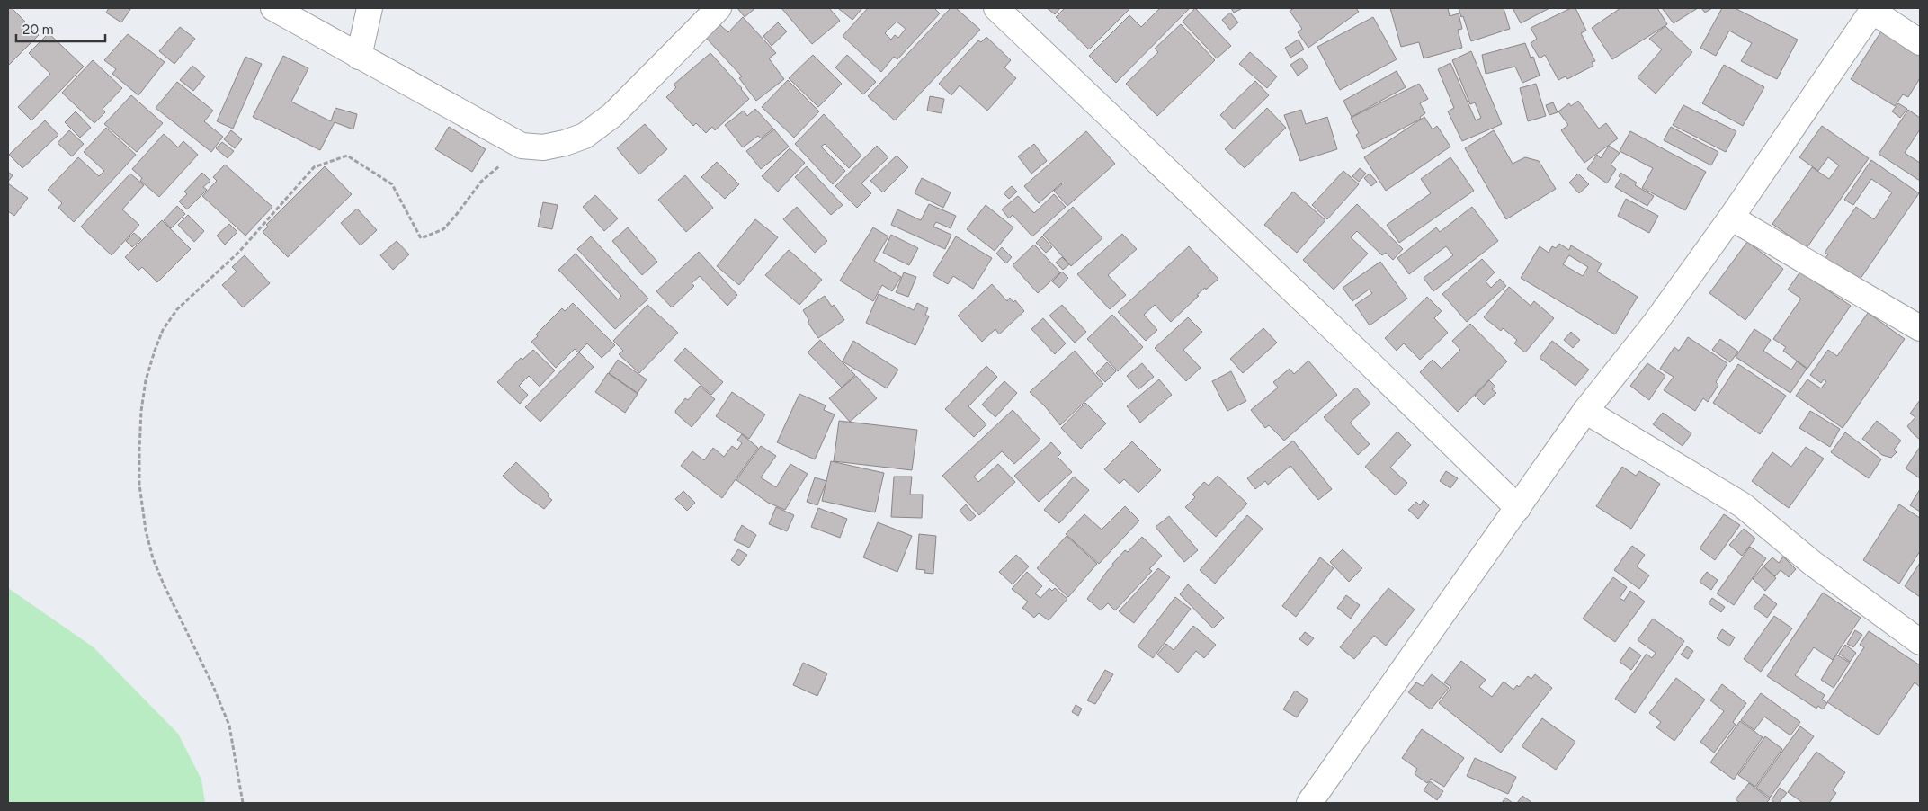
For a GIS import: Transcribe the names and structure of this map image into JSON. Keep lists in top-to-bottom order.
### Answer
{
  "scale_bar": "20 m"
}
